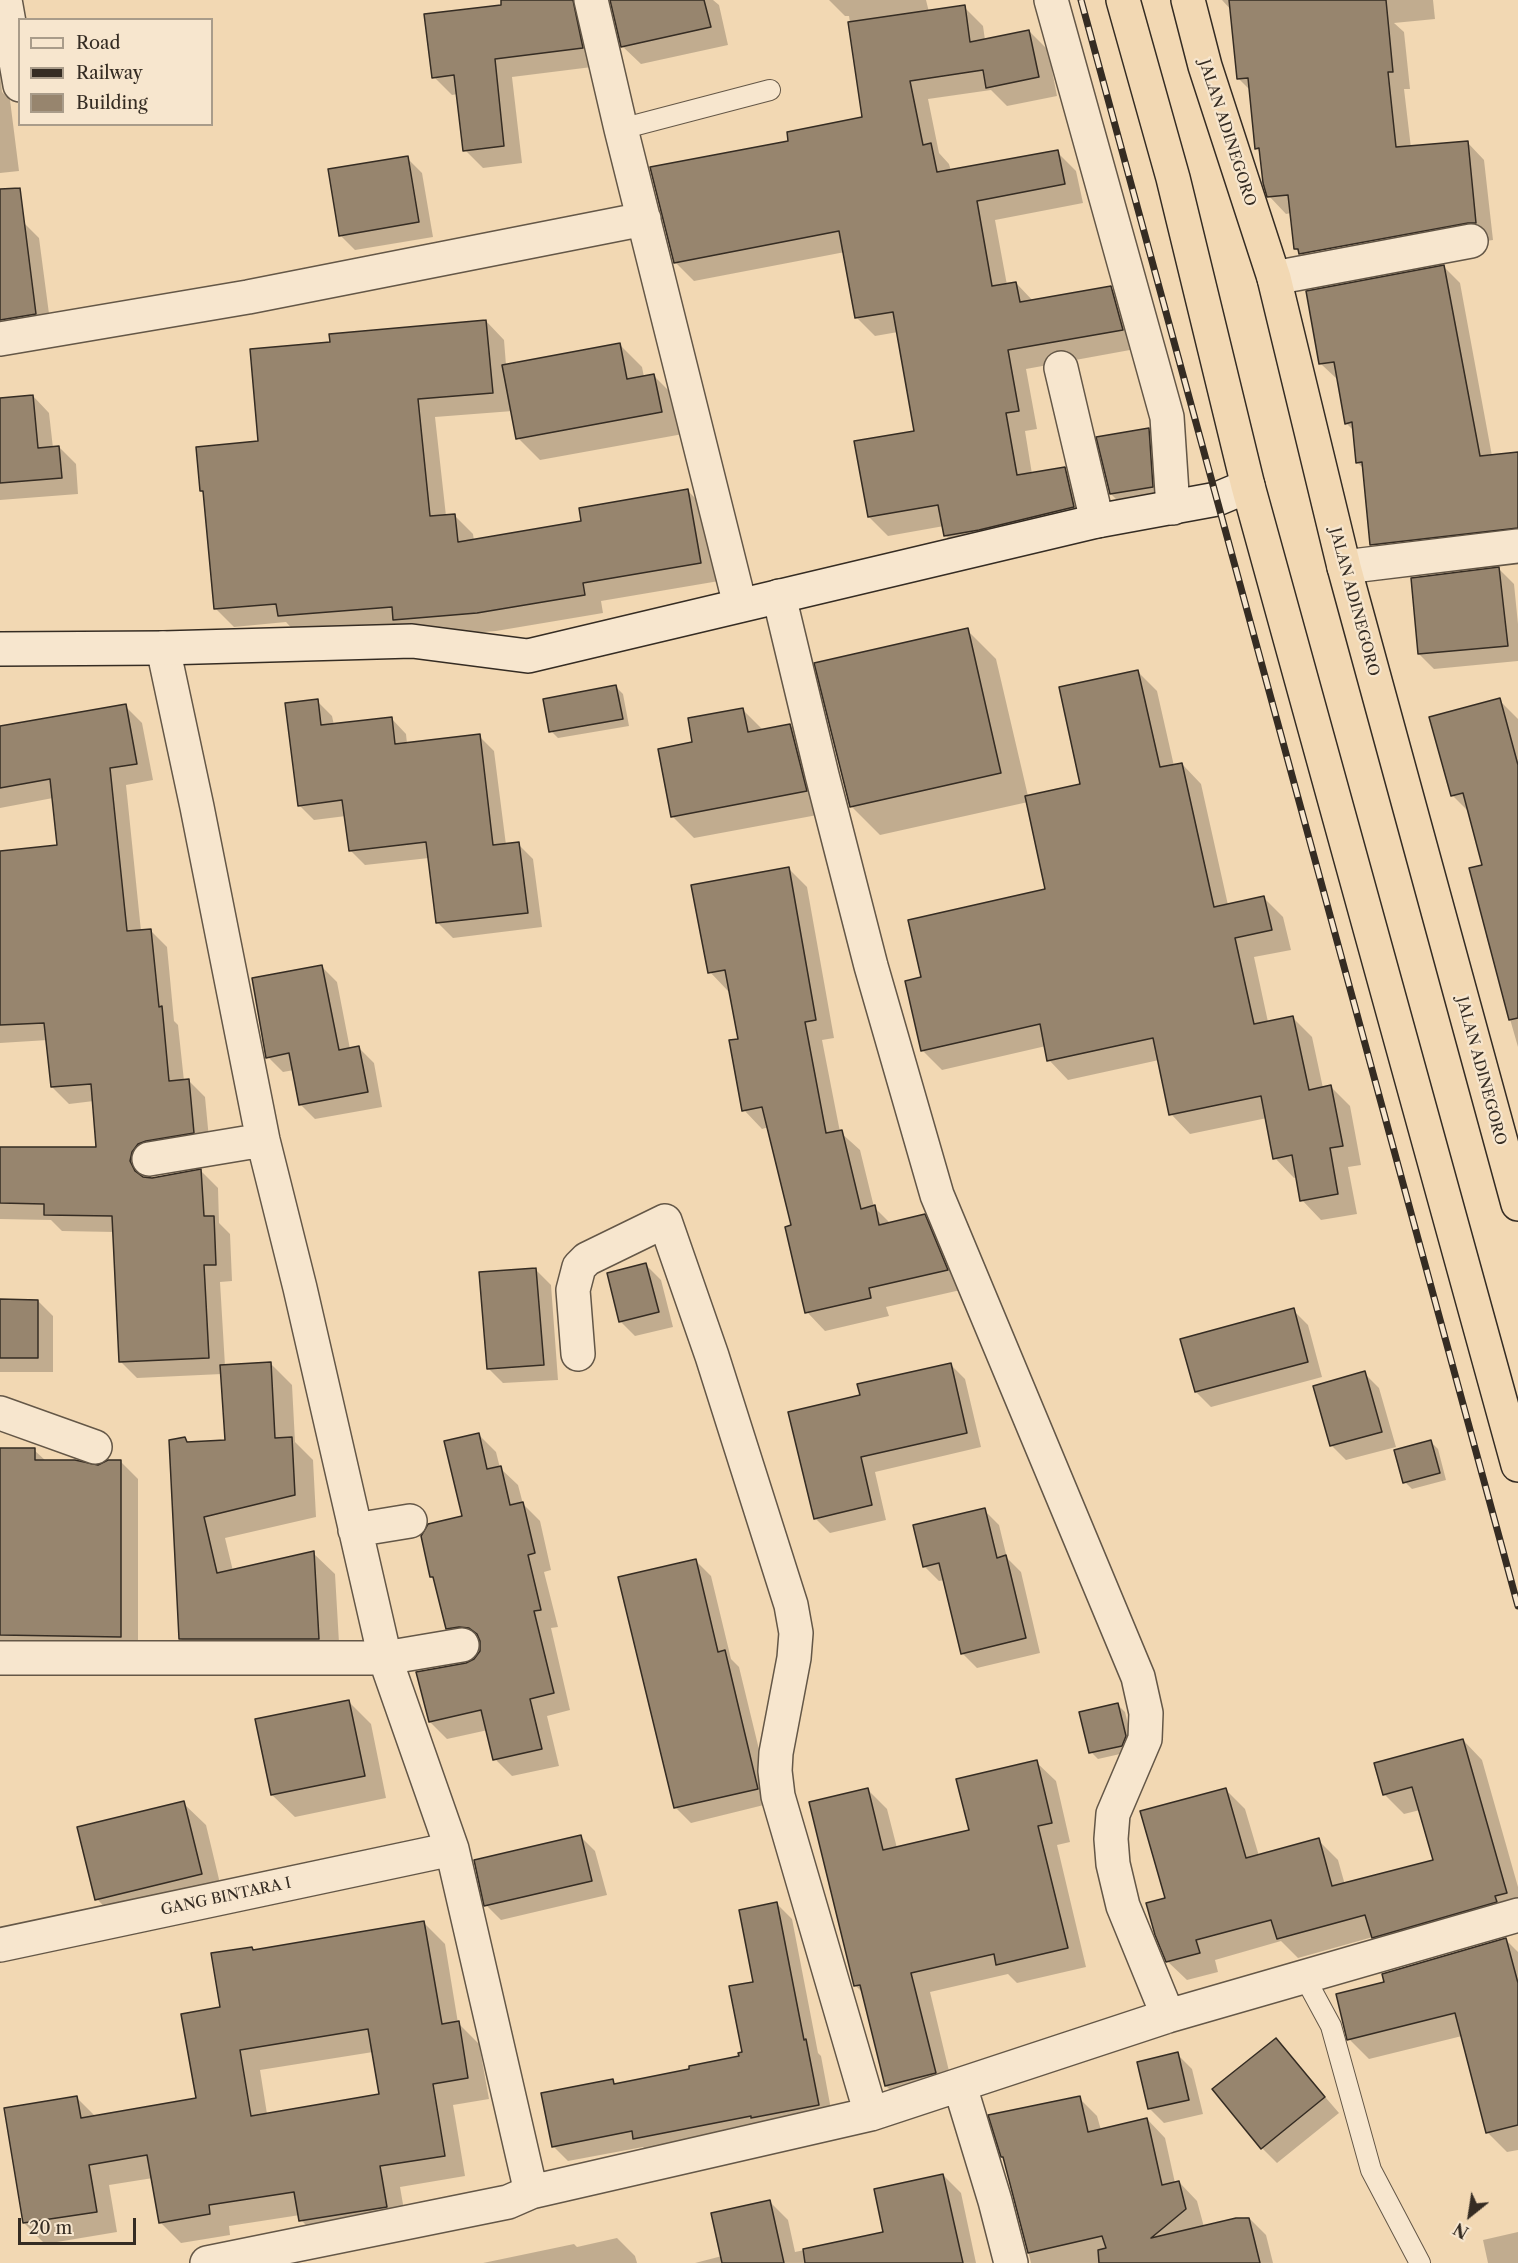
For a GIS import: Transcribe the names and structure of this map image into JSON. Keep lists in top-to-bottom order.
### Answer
{
  "streets": {
    "highway": ["JALAN ADINEGORO"],
    "street": ["GANG BINTARA I"]
  },
  "legend": ["Road", "Railway", "Building"],
  "scale_bar": "20 m",
  "north": "bottom left"
}
